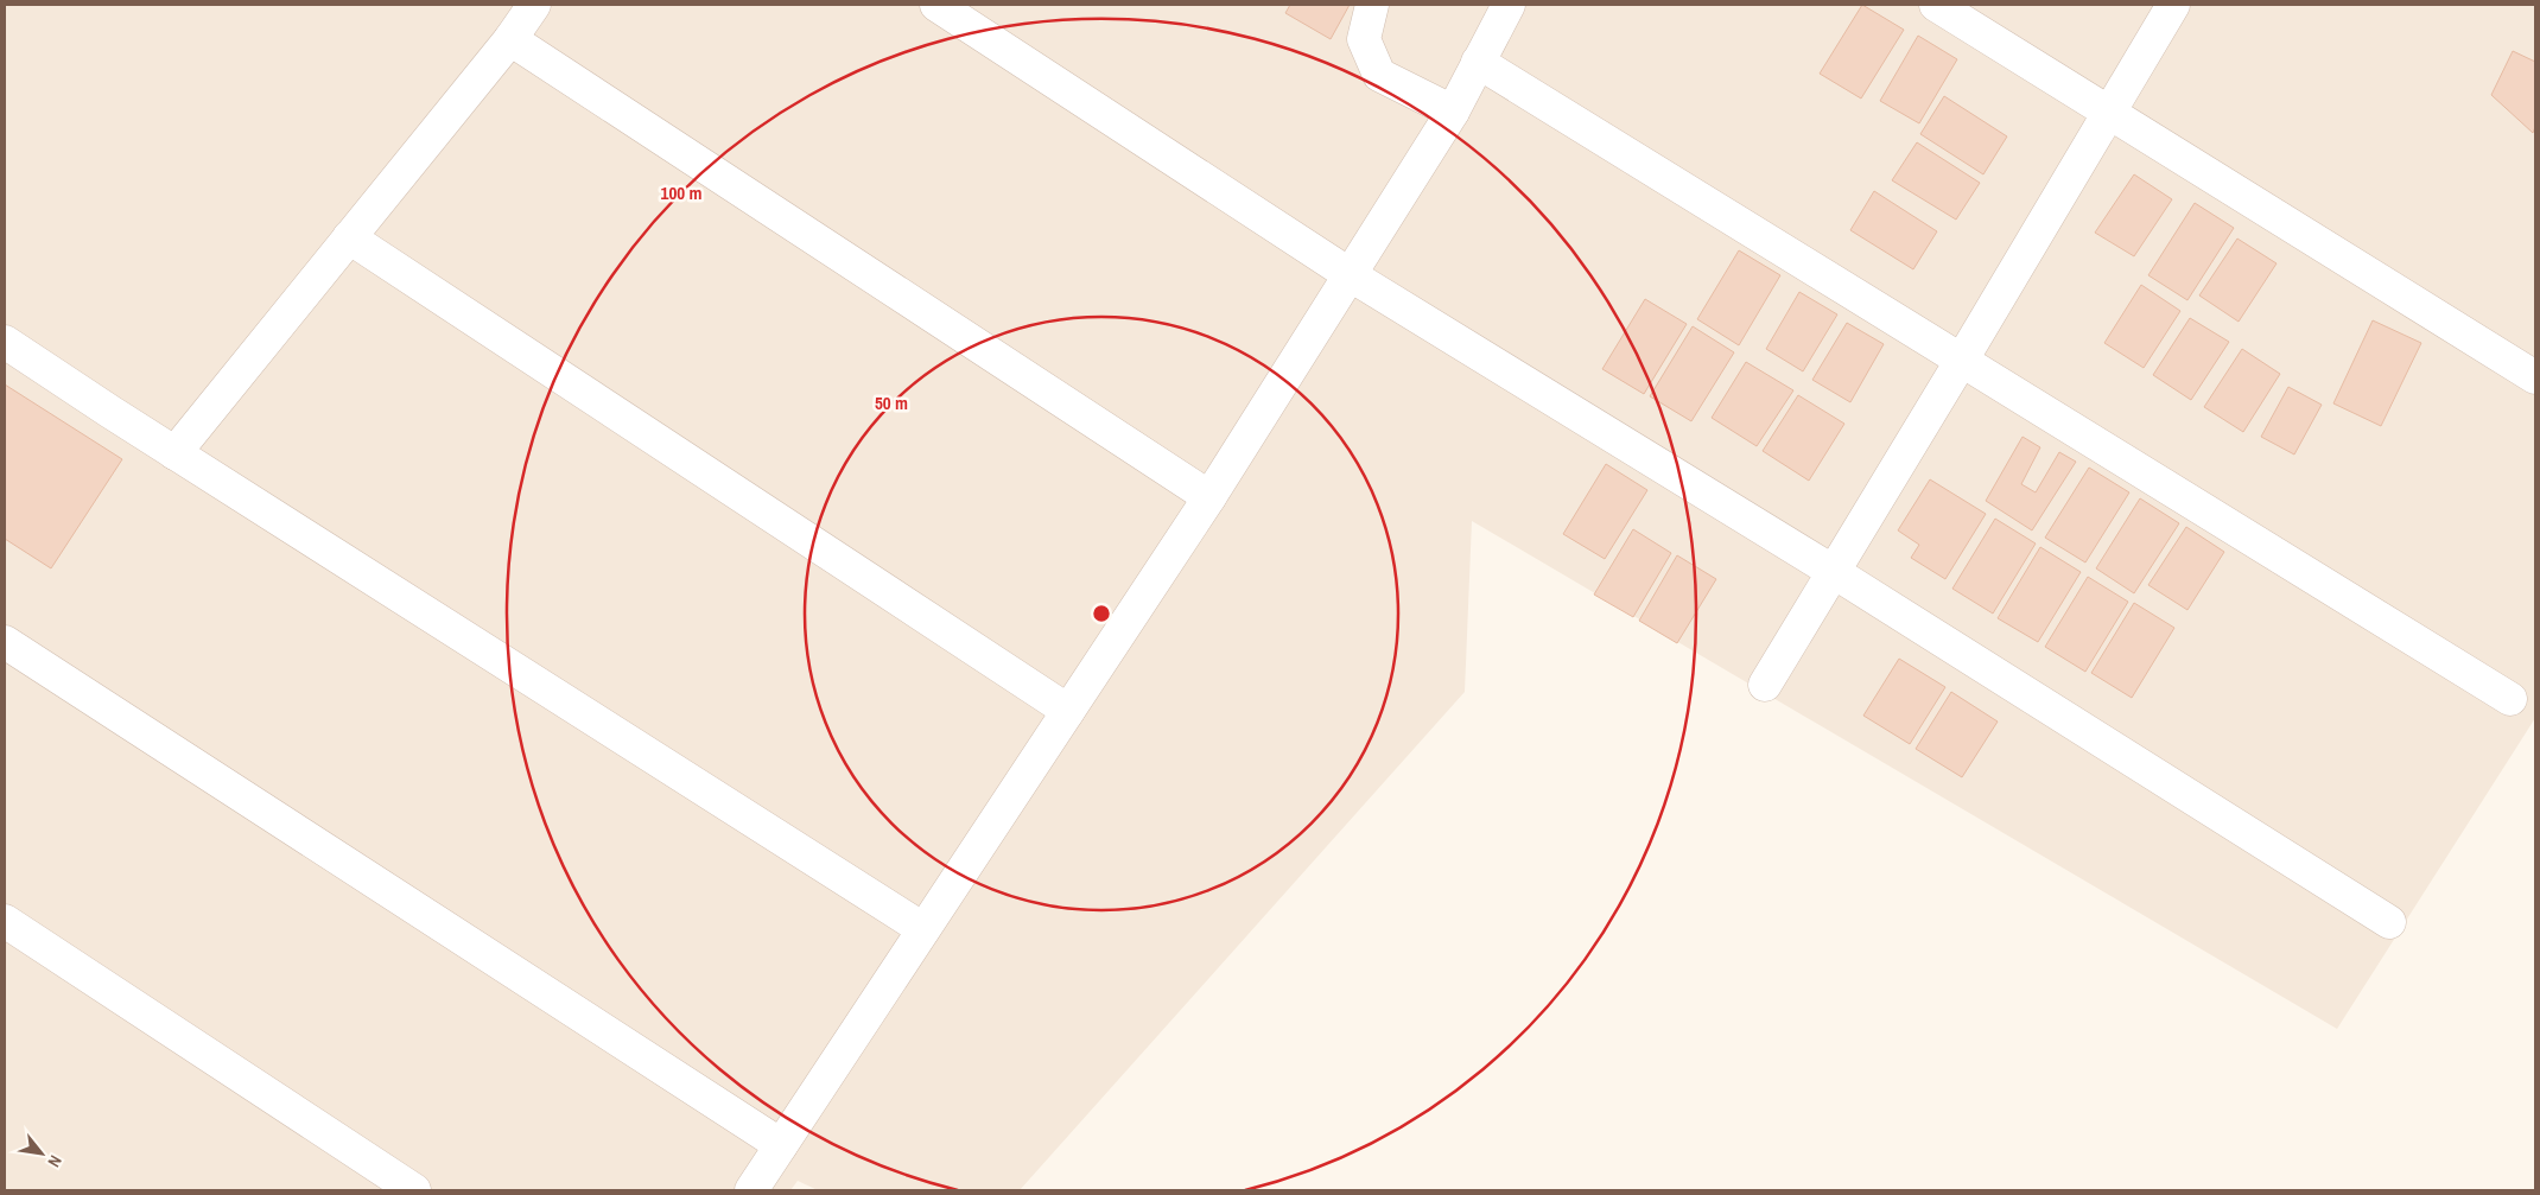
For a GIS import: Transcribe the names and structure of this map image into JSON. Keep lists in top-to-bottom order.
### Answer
{
  "north": "bottom right",
  "rings": ["100 m", "50 m"]
}
